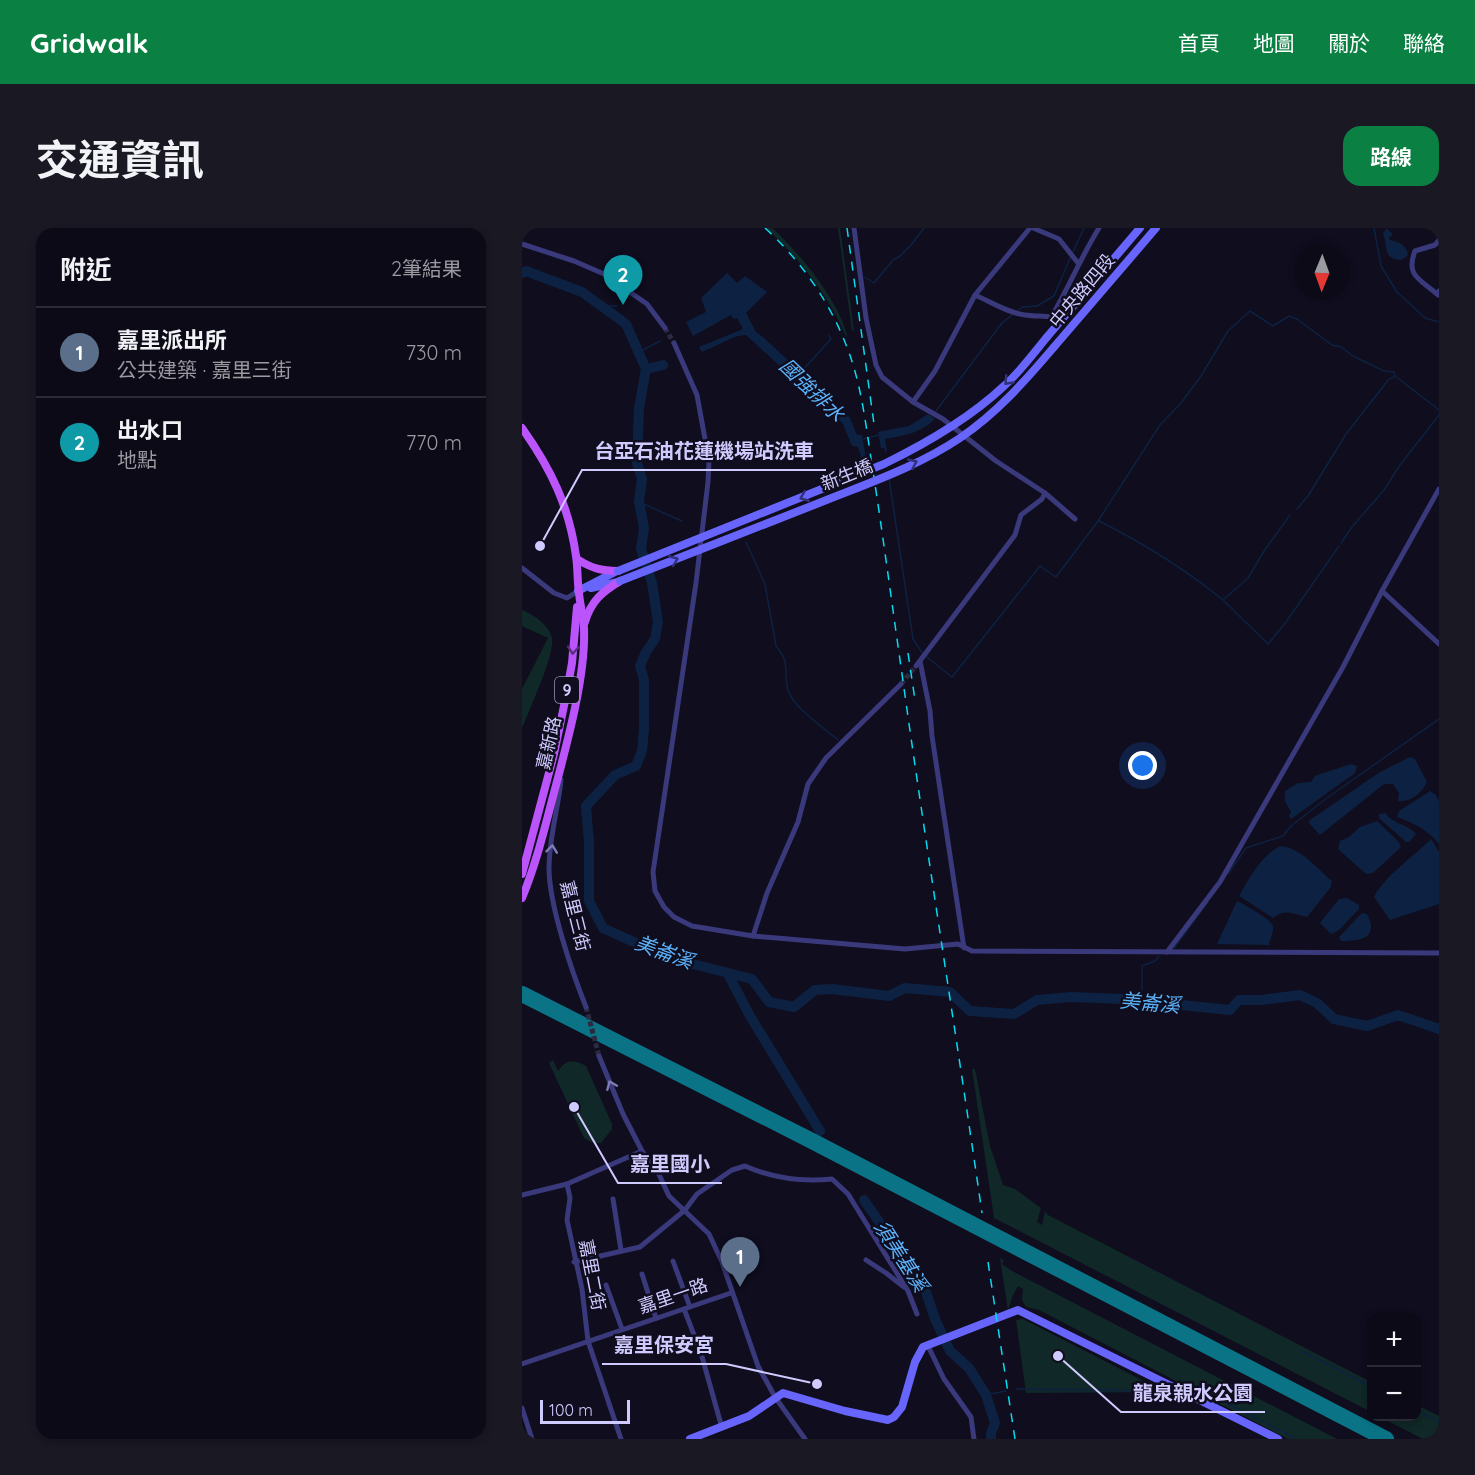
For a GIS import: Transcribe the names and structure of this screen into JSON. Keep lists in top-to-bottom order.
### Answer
{
  "streets": {
    "main road": ["9", "嘉新路"],
    "street": [
      "中央路四段",
      "新生橋",
      "嘉里三街",
      "嘉里二街",
      "嘉里一路"
    ]
  },
  "crossings": [
    ["中央路四段", "新生橋"],
    ["嘉新路", "嘉里三街"],
    ["嘉里二街", "嘉里一路"]
  ],
  "one_way": ["嘉里三街"],
  "water": ["國強排水", "美崙溪", "須美基溪"],
  "places": [
    "台亞石油花蓮機場站洗車",
    "嘉里國小",
    "龍泉親水公園",
    "嘉里保安宮"
  ],
  "scale_bar": "100 m",
  "north": "bottom",
  "page": {
    "header": "Gridwalk",
    "nav": [
      "首頁",
      "地圖",
      "關於",
      "聯絡"
    ],
    "title": "交通資訊",
    "buttons": "路線",
    "heading": ["附近", "2筆結果"],
    "pins": ["2", "1"],
    "list": [
      {
        "mark": "1",
        "name": "嘉里派出所",
        "note": "公共建築 · 嘉里三街",
        "value": "730 m"
      },
      {
        "mark": "2",
        "name": "出水口",
        "note": "地點",
        "value": "770 m"
      }
    ],
    "map_buttons": ["+", "−"],
    "scale": "100 m"
  }
}
